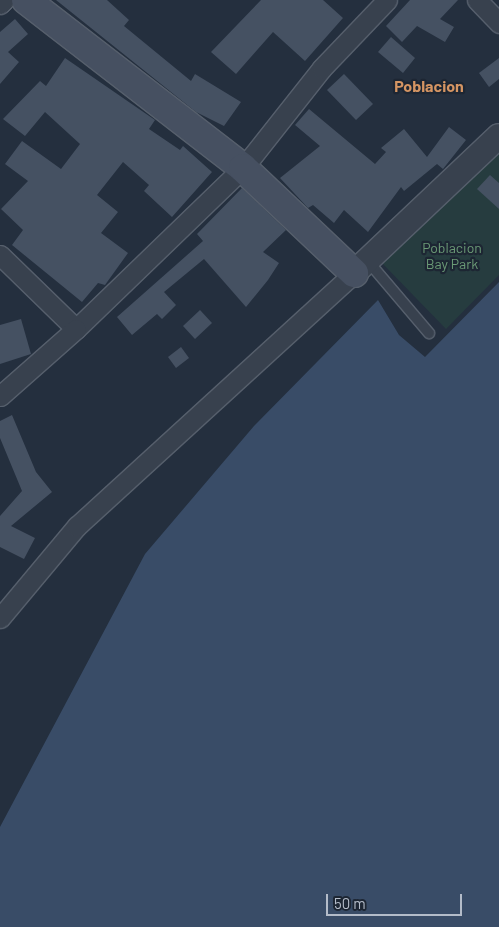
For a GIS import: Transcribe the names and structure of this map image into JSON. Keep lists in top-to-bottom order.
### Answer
{
  "districts": ["Poblacion"],
  "parks": ["Poblacion Bay Park"],
  "scale_bar": "50 m"
}
